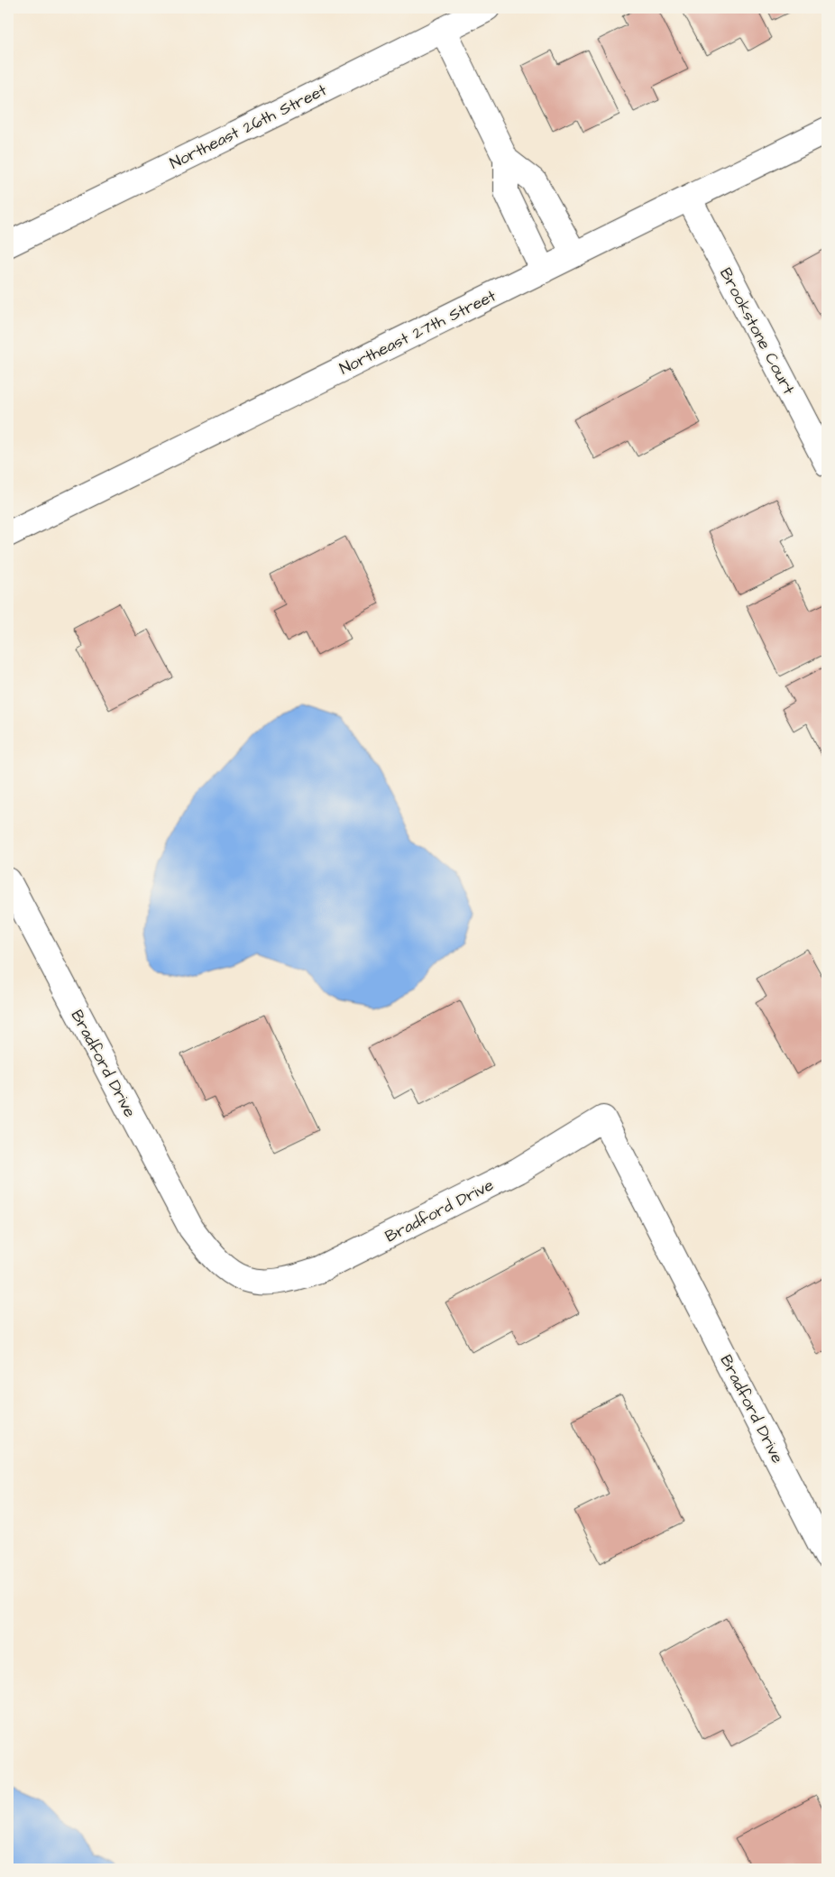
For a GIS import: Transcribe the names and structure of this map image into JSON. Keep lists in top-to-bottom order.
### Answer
{
  "streets": {
    "street": [
      "Northeast 26th Street",
      "Brookstone Court",
      "Northeast 27th Street",
      "Bradford Drive"
    ]
  },
  "crossings": [
    ["Brookstone Court", "Northeast 27th Street"]
  ]
}
